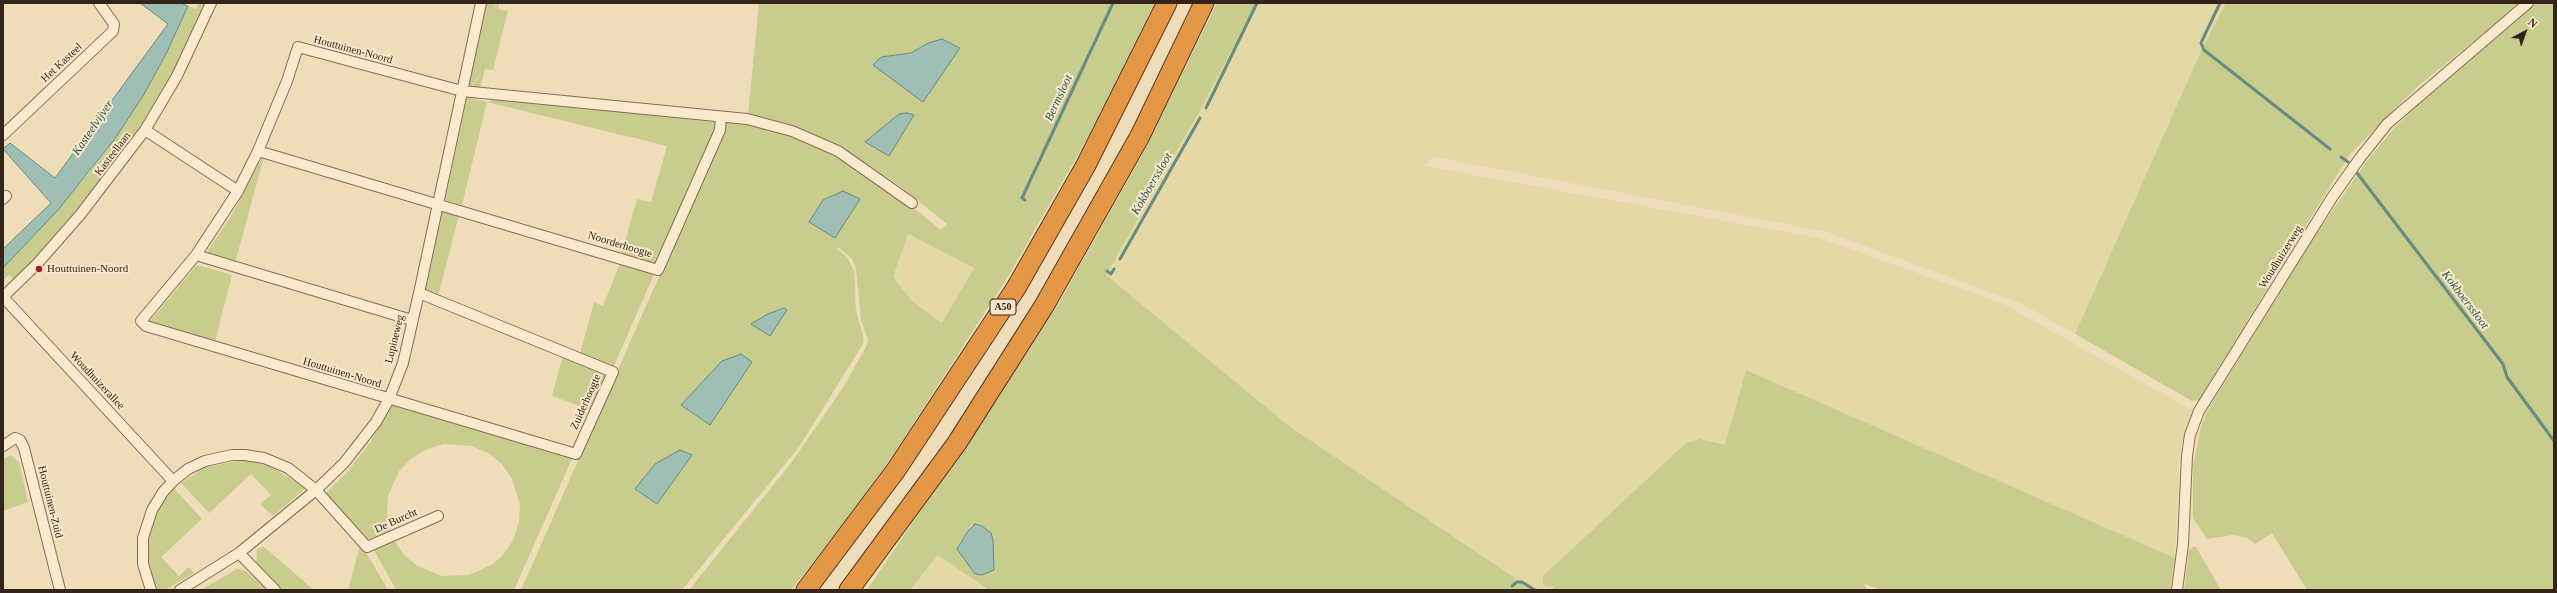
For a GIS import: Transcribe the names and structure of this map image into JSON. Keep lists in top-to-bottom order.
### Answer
{
  "streets": {
    "highway": ["A50"],
    "street": [
      "Houttuinen-Noord",
      "Het Kasteel",
      "Kasteellaan",
      "Noorderhoogte",
      "Woudhuizerweg",
      "Lupineweg",
      "Woudhuizerallee",
      "Zuiderhoogte",
      "Houttuinen-Zuid",
      "De Burcht"
    ]
  },
  "crossings": [
    ["Houttuinen-Noord", "Lupineweg"],
    ["Houttuinen-Noord", "Zuiderhoogte"],
    ["Kasteellaan", "Woudhuizerallee"],
    ["Noorderhoogte", "Lupineweg"],
    ["Lupineweg", "Zuiderhoogte"],
    ["Lupineweg", "De Burcht"]
  ],
  "water": ["Bermsloot", "Kasteelvijver", "Kokboerssloot"],
  "places": ["Houttuinen-Noord"],
  "north": "top right"
}
